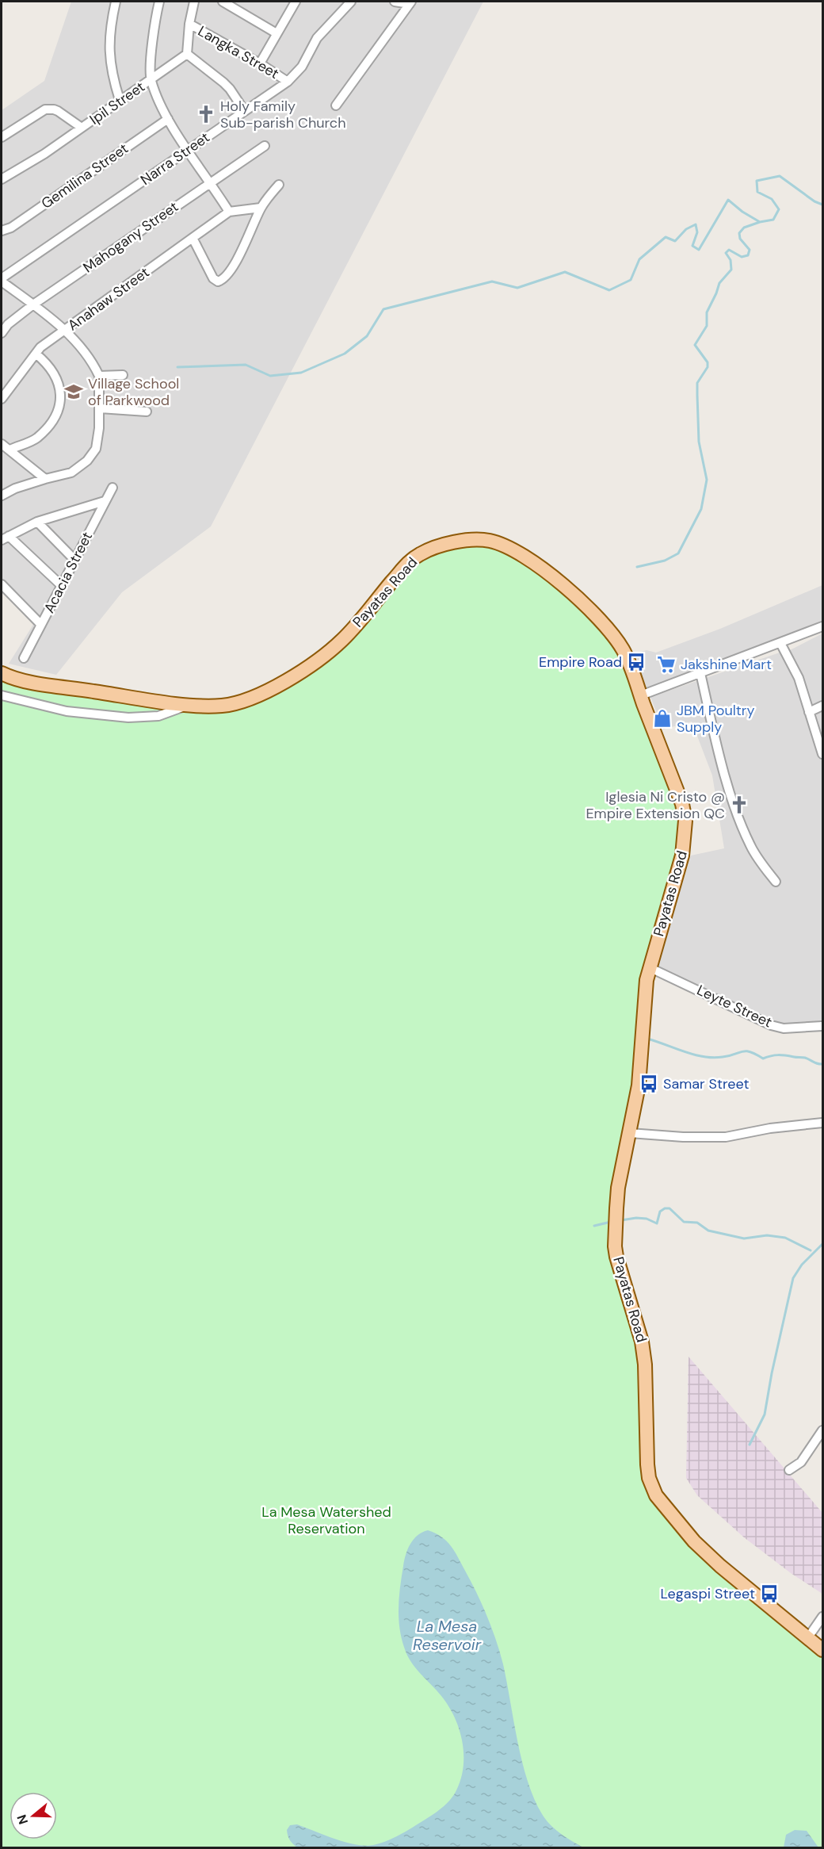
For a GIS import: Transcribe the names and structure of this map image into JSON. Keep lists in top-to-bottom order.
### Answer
{
  "streets": {
    "main road": ["Payatas Road"],
    "street": [
      "Langka Street",
      "Ipil Street",
      "Narra Street",
      "Gemilina Street",
      "Mahogany Street",
      "Anahaw Street",
      "Acacia Street",
      "Leyte Street"
    ]
  },
  "crossings": [
    ["Langka Street", "Narra Street"],
    ["Payatas Road", "Leyte Street"]
  ],
  "water": ["La Mesa Reservoir"],
  "parks": ["La Mesa Watershed Reservation"],
  "places": {
    "church": ["Holy Family Sub-parish Church", "Iglesia Ni Cristo @ Empire Extension QC"],
    "school or university": ["Village School of Parkwood"],
    "bus stop": ["Empire Road", "Samar Street", "Legaspi Street"],
    "supermarket": ["Jakshine Mart"],
    "shop": ["JBM Poultry Supply"]
  },
  "north": "left"
}
